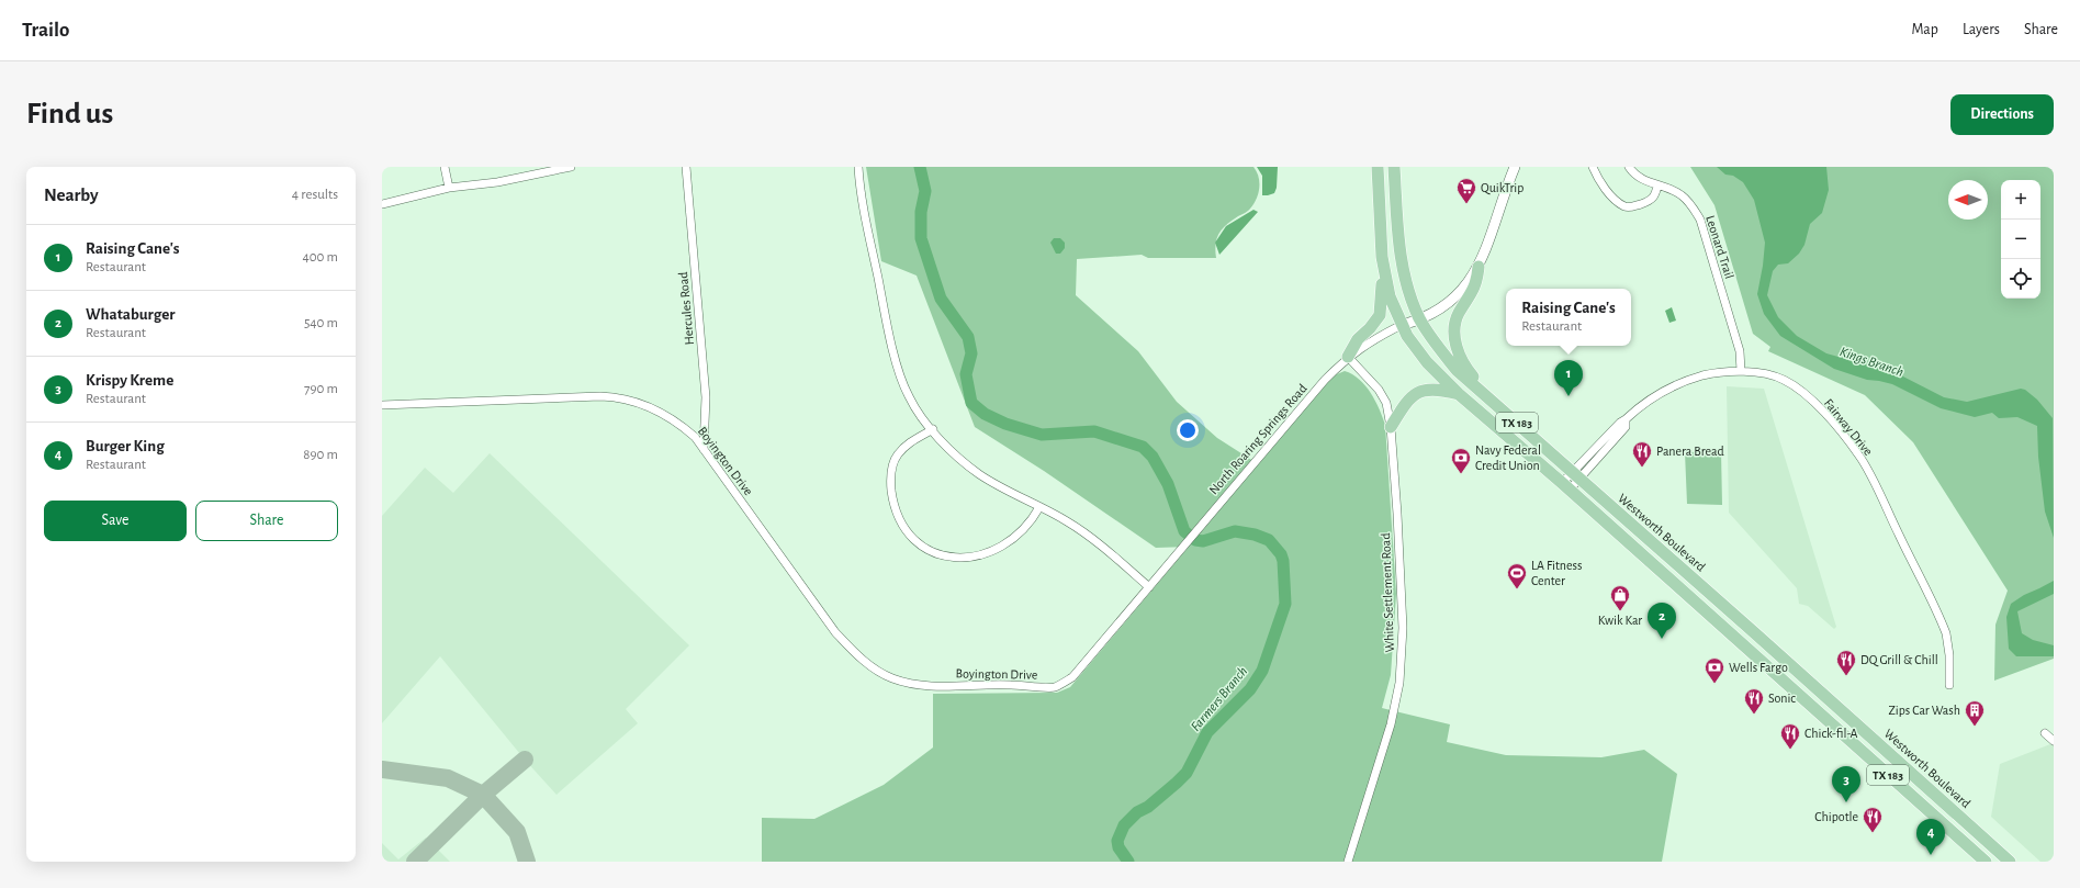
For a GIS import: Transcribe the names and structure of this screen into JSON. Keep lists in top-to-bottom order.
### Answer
{
  "streets": {
    "main road": ["TX 183", "Westworth Boulevard"],
    "street": [
      "Leonard Trail",
      "Hercules Road",
      "Fairway Drive",
      "North Roaring Springs Road",
      "Boyington Drive",
      "White Settlement Road"
    ]
  },
  "crossings": [
    ["Leonard Trail", "Fairway Drive"],
    ["Hercules Road", "Boyington Drive"],
    ["TX 183", "Fairway Drive"],
    ["TX 183", "North Roaring Springs Road"],
    ["Fairway Drive", "Westworth Boulevard"],
    ["North Roaring Springs Road", "Boyington Drive"],
    ["North Roaring Springs Road", "White Settlement Road"]
  ],
  "water": ["Kings Branch", "Farmers Branch"],
  "places": {
    "supermarket": ["QuikTrip"],
    "restaurant": [
      "Panera Bread",
      "DQ Grill & Chill",
      "Sonic",
      "Chick-fil-A",
      "Chipotle"
    ],
    "bank": ["Navy Federal Credit Union", "Wells Fargo"],
    "sports": ["LA Fitness Center"],
    "shop": ["Kwik Kar"],
    "building": ["Zips Car Wash"]
  },
  "north": "left",
  "page": {
    "header": "Trailo",
    "nav": ["Map", "Layers", "Share"],
    "buttons": [
      "Directions",
      ["Save", "Share"]
    ],
    "title": "Find us",
    "heading": ["Nearby", "4 results"],
    "map_buttons": ["+", "−"],
    "list": [
      {
        "mark": "1",
        "name": "Raising Cane's",
        "note": "Restaurant",
        "value": "400 m"
      },
      {
        "mark": "2",
        "name": "Whataburger",
        "note": "Restaurant",
        "value": "540 m"
      },
      {
        "mark": "3",
        "name": "Krispy Kreme",
        "note": "Restaurant",
        "value": "790 m"
      },
      {
        "mark": "4",
        "name": "Burger King",
        "note": "Restaurant",
        "value": "890 m"
      }
    ],
    "popup": ["Raising Cane's", "Restaurant"],
    "pins": [
      "1",
      "2",
      "3",
      "4"
    ]
  }
}
